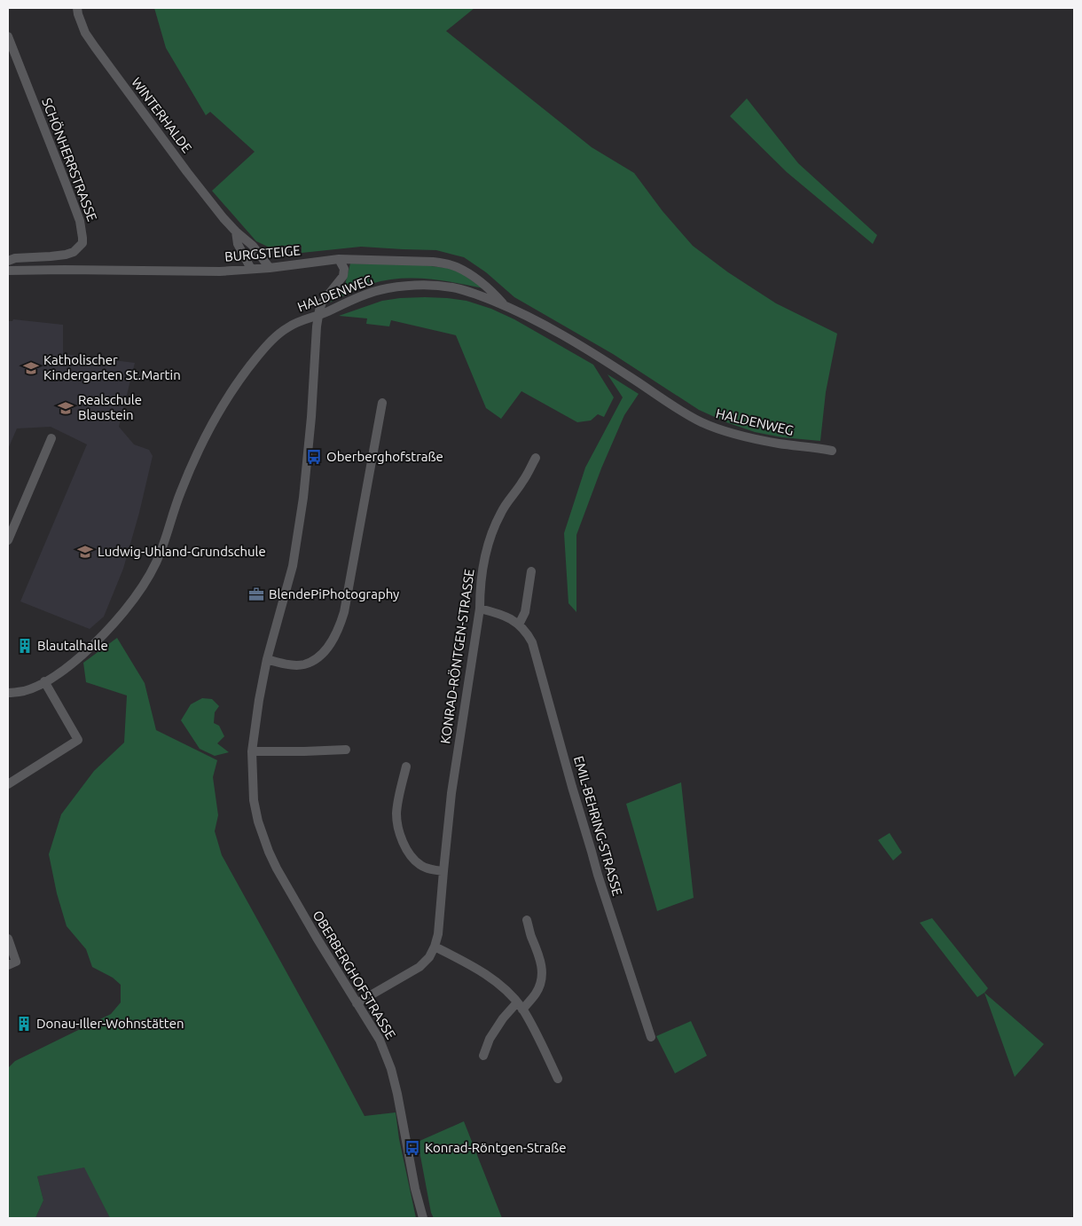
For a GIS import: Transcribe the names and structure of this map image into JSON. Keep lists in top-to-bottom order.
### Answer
{
  "streets": {
    "street": [
      "WINTERHALDE",
      "SCHÖNHERRSTRASSE",
      "BURGSTEIGE",
      "HALDENWEG",
      "KONRAD-RÖNTGEN-STRASSE",
      "EMIL-BEHRING-STRASSE",
      "OBERBERGHOFSTRASSE"
    ]
  },
  "crossings": [
    ["WINTERHALDE", "BURGSTEIGE"],
    ["BURGSTEIGE", "HALDENWEG"],
    ["BURGSTEIGE", "OBERBERGHOFSTRASSE"],
    ["HALDENWEG", "OBERBERGHOFSTRASSE"],
    ["KONRAD-RÖNTGEN-STRASSE", "EMIL-BEHRING-STRASSE"],
    ["KONRAD-RÖNTGEN-STRASSE", "OBERBERGHOFSTRASSE"]
  ],
  "places": {
    "school or university": ["Katholischer Kindergarten St.Martin", "Realschule Blaustein", "Ludwig-Uhland-Grundschule"],
    "bus stop": ["Oberberghofstraße", "Konrad-Röntgen-Straße"],
    "office": ["BlendePiPhotography"],
    "building": ["Blautalhalle", "Donau-Iller-Wohnstätten"]
  }
}
